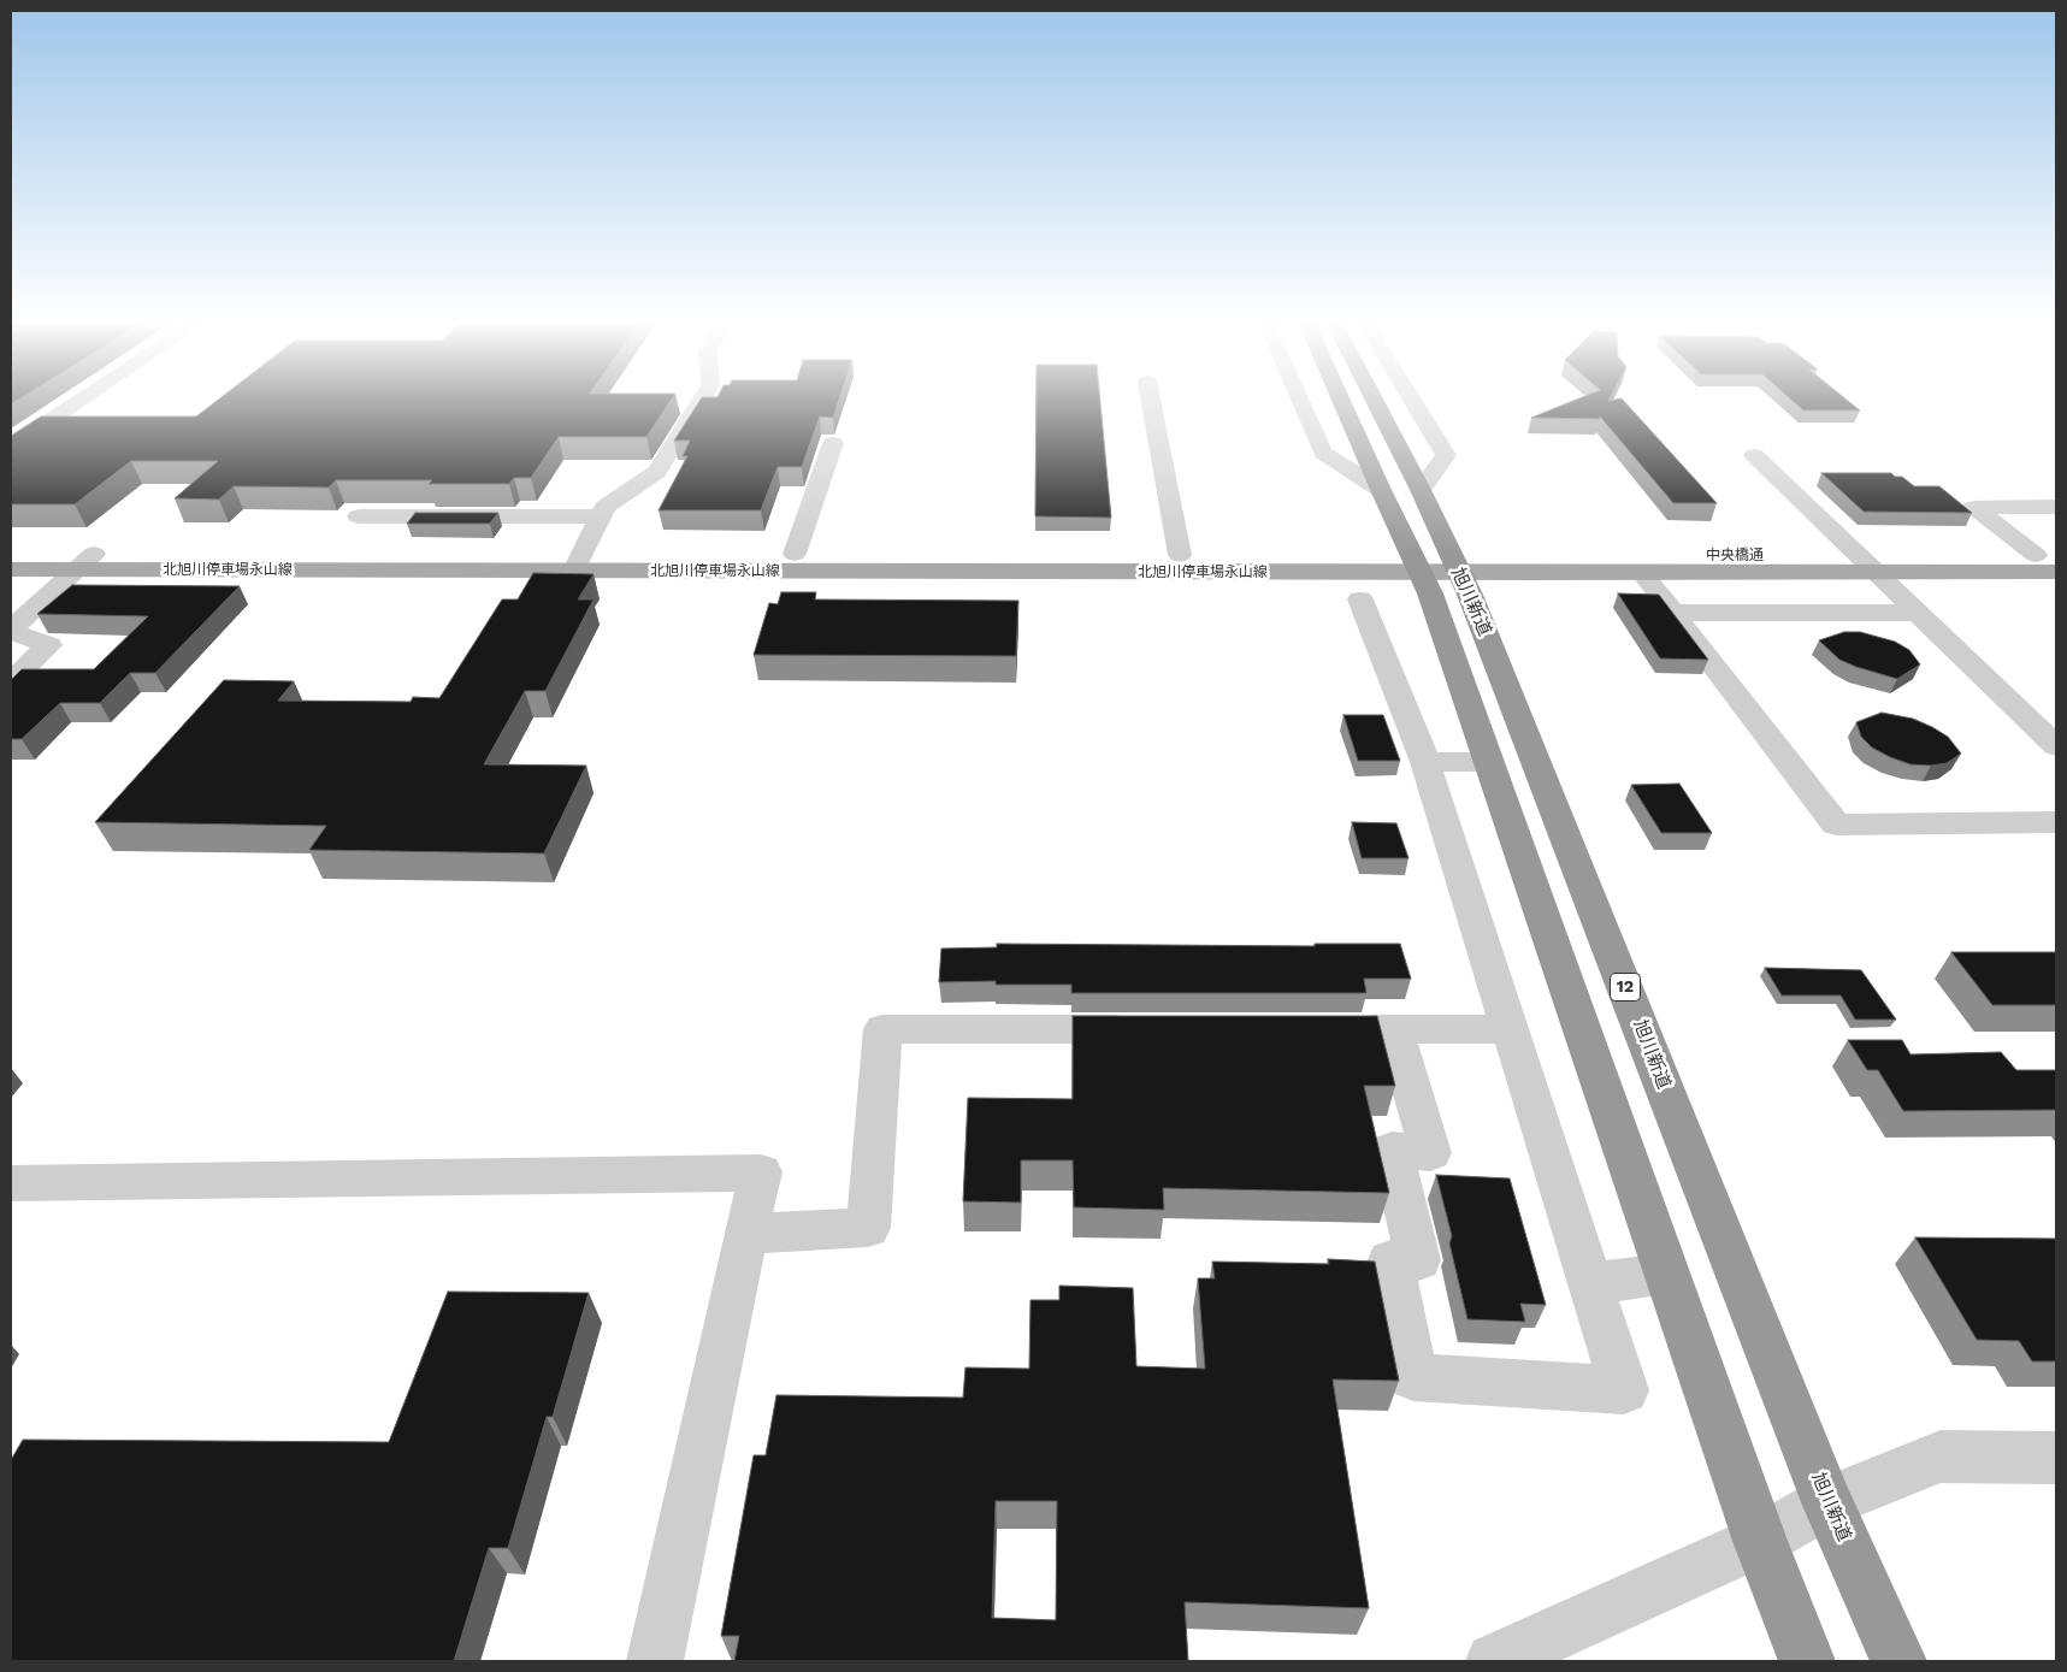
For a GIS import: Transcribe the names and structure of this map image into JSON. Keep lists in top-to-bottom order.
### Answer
{
  "streets": {
    "highway": ["旭川新道", "12"],
    "main road": ["中央橋通", "北旭川停車場永山線"]
  },
  "crossings": [
    ["中央橋通", "北旭川停車場永山線"],
    ["中央橋通", "旭川新道"],
    ["北旭川停車場永山線", "旭川新道"]
  ]
}
